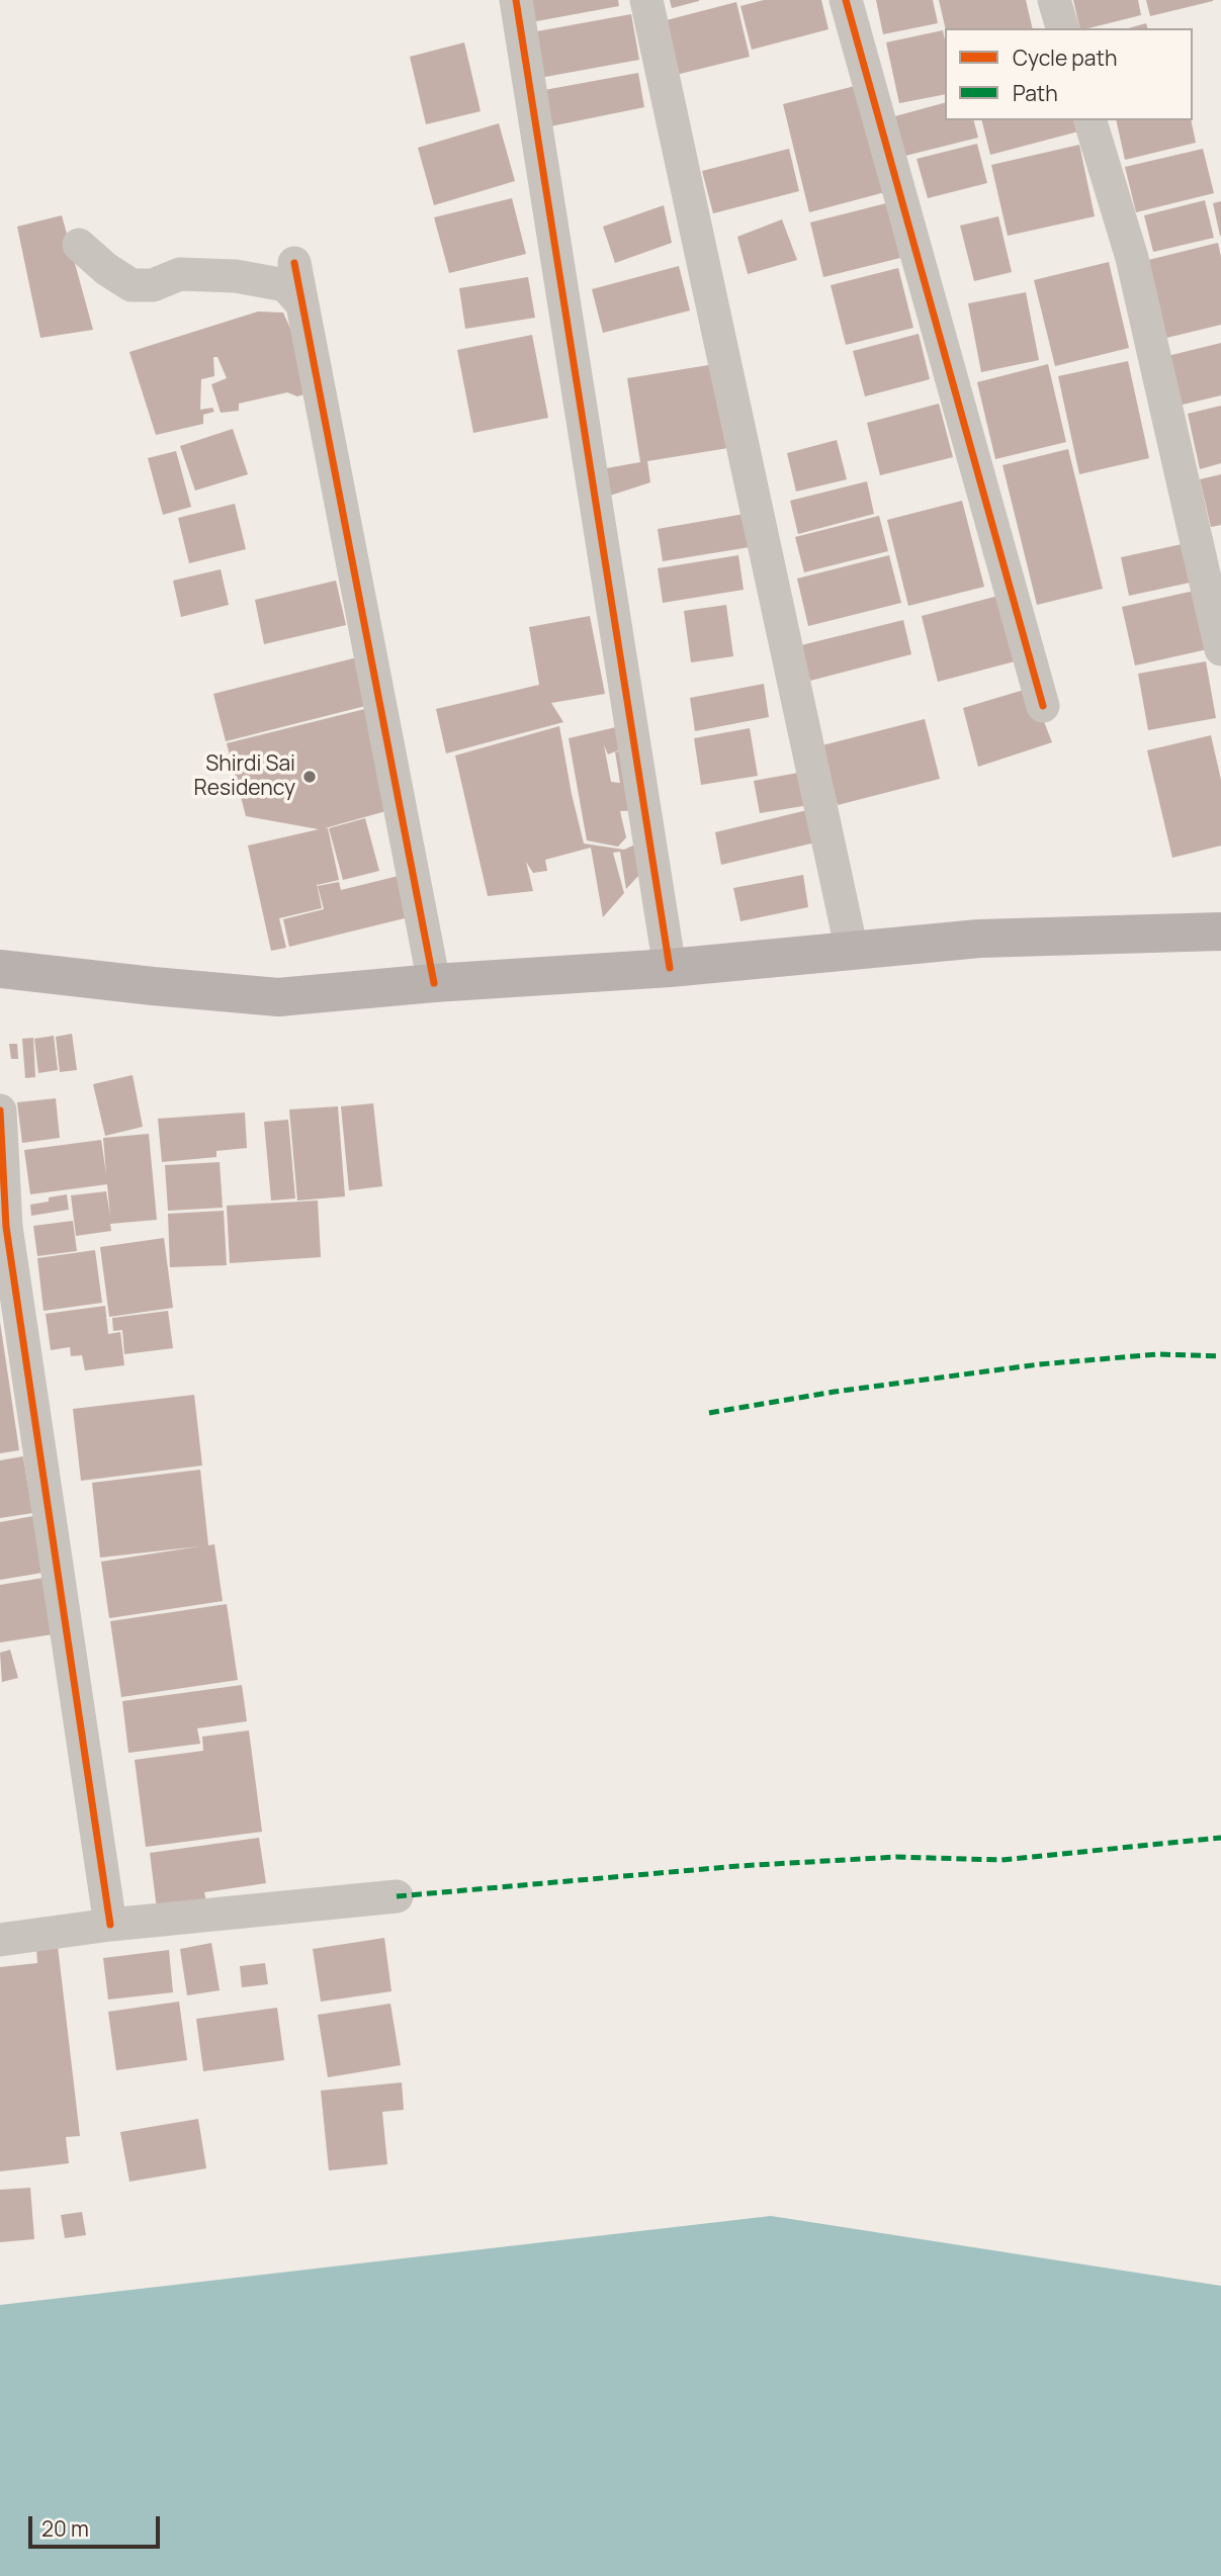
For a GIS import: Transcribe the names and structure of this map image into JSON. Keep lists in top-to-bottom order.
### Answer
{
  "places": ["Shirdi Sai Residency"],
  "legend": ["Cycle path", "Path"],
  "scale_bar": "20 m"
}
